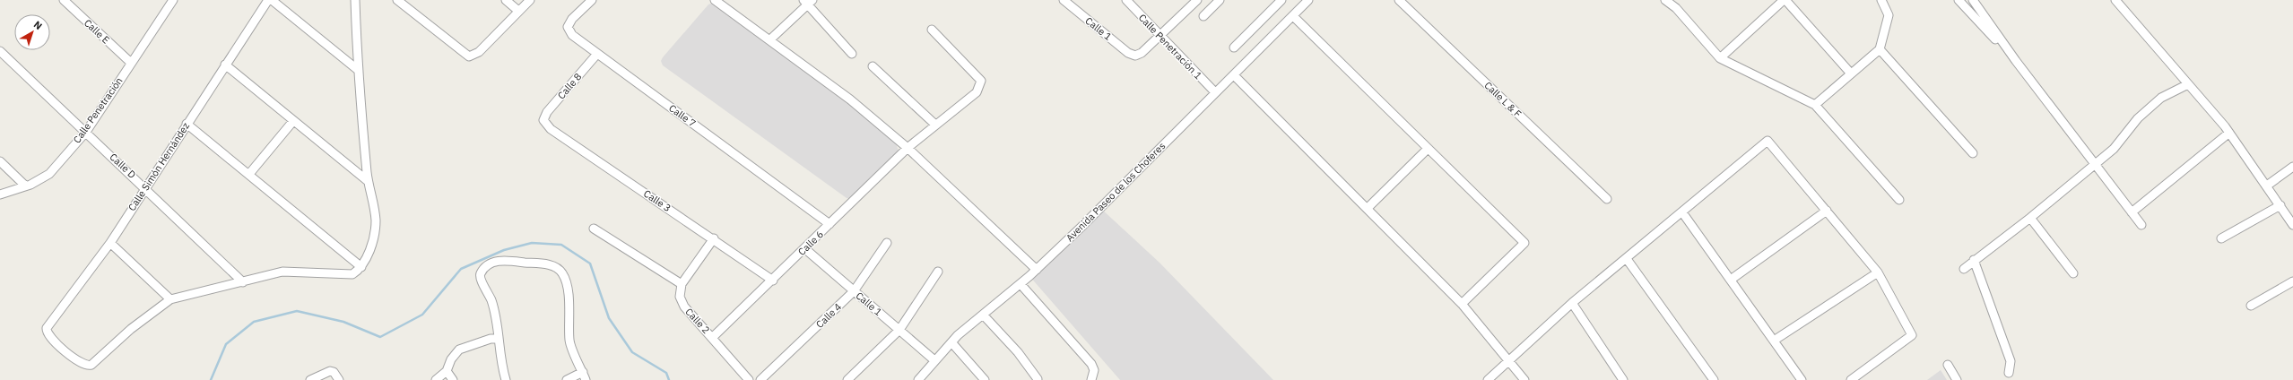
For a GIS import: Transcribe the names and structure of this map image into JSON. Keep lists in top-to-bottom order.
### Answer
{
  "streets": {
    "street": [
      "Calle 1",
      "Calle E",
      "Calle Penetración 1",
      "Calle 8",
      "Calle L & F",
      "Calle Penetración",
      "Calle 7",
      "Calle D",
      "Calle Simón Hernández",
      "Avenida Paseo de los Choferes",
      "Calle 3",
      "Calle 6",
      "Calle 4",
      "Calle 2"
    ]
  },
  "crossings": [
    ["Calle 1", "Calle Penetración 1"],
    ["Calle 1", "Avenida Paseo de los Choferes"],
    ["Calle 1", "Calle 6"],
    ["Calle 1", "Calle 4"],
    ["Calle E", "Calle Penetración"],
    ["Calle Penetración 1", "Avenida Paseo de los Choferes"],
    ["Calle 8", "Calle 7"],
    ["Calle 8", "Calle 3"],
    ["Calle Penetración", "Calle D"],
    ["Calle 7", "Calle 6"],
    ["Calle D", "Calle Simón Hernández"],
    ["Calle 3", "Calle 6"],
    ["Calle 6", "Calle 2"]
  ],
  "north": "top right"
}
